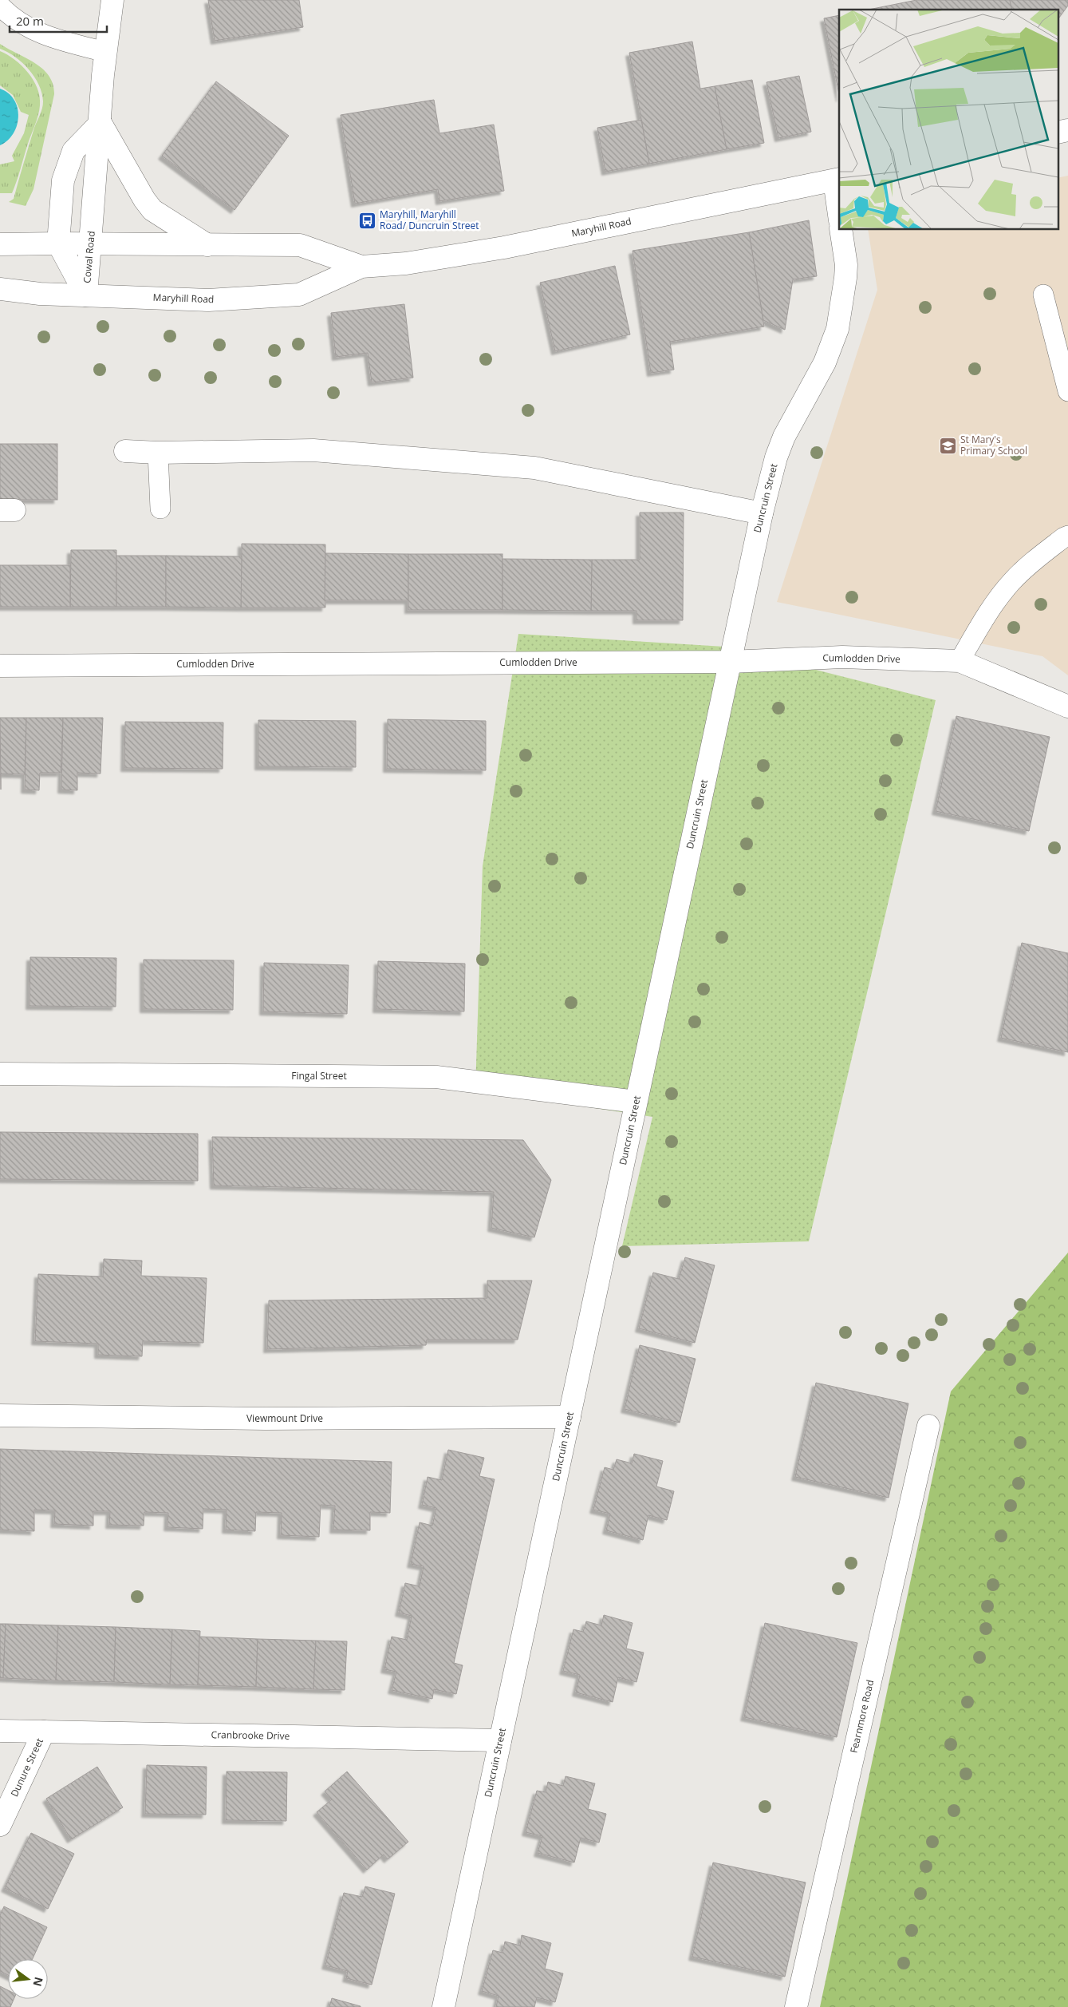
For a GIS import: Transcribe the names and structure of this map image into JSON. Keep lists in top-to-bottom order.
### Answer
{
  "streets": {
    "street": [
      "Maryhill Road",
      "Cowal Road",
      "Duncruin Street",
      "Cumlodden Drive",
      "Fingal Street",
      "Viewmount Drive",
      "Fearnmore Road",
      "Cranbrooke Drive",
      "Dunure Street"
    ]
  },
  "crossings": [
    ["Maryhill Road", "Cowal Road"],
    ["Duncruin Street", "Cumlodden Drive"],
    ["Duncruin Street", "Fingal Street"],
    ["Duncruin Street", "Viewmount Drive"],
    ["Duncruin Street", "Cranbrooke Drive"],
    ["Cranbrooke Drive", "Dunure Street"]
  ],
  "places": {
    "bus stop": ["Maryhill, Maryhill Road/ Duncruin Street"],
    "school or university": ["St Mary's Primary School"]
  },
  "scale_bar": "20 m",
  "north": "right"
}
